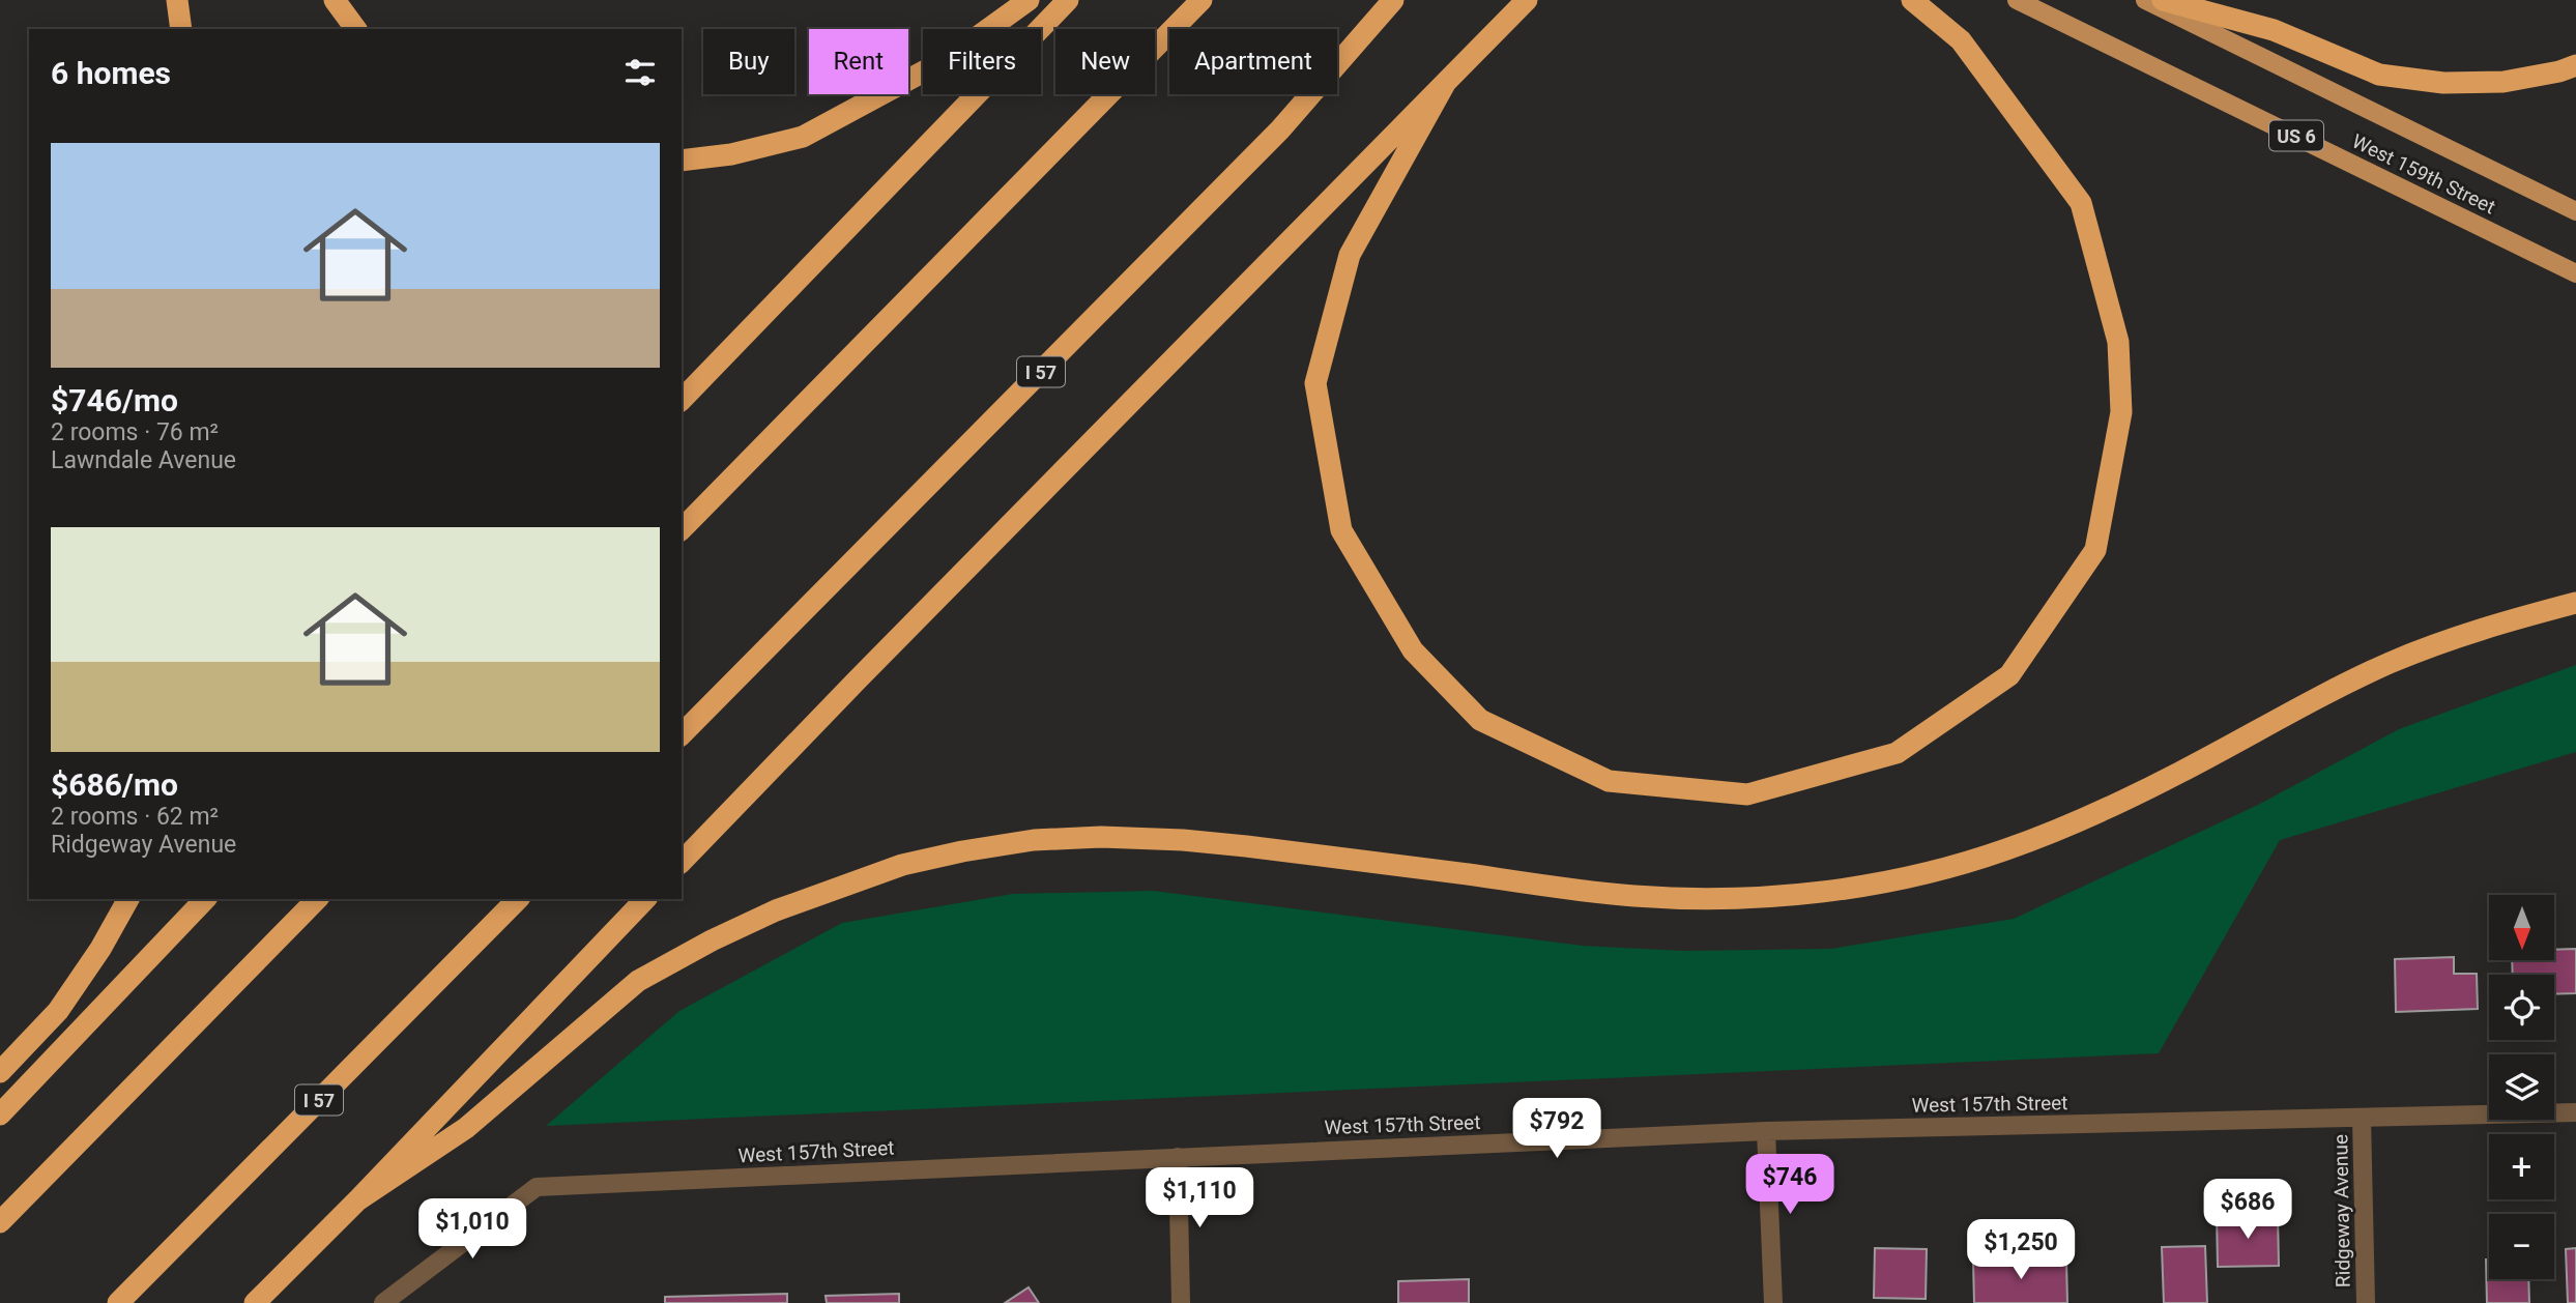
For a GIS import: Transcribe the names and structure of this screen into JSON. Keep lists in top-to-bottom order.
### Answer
{
  "streets": {
    "highway": ["I 57"],
    "main road": ["US 6", "West 159th Street"],
    "street": ["West 157th Street", "Ridgeway Avenue"]
  },
  "crossings": [
    ["West 157th Street", "Ridgeway Avenue"]
  ],
  "north": "bottom",
  "page": {
    "chip": [
      "Buy",
      "Rent",
      "Filters",
      "New",
      "Apartment"
    ],
    "heading": "6 homes",
    "list": [
      {
        "name": "$746/mo",
        "note": "2 rooms · 76 m² · Lawndale Avenue"
      },
      {
        "name": "$686/mo",
        "note": "2 rooms · 62 m² · Ridgeway Avenue"
      }
    ],
    "map_buttons": ["+", "−"],
    "price": [
      "$792",
      "$746",
      "$1,110",
      "$686",
      "$1,010",
      "$1,250"
    ]
  }
}
